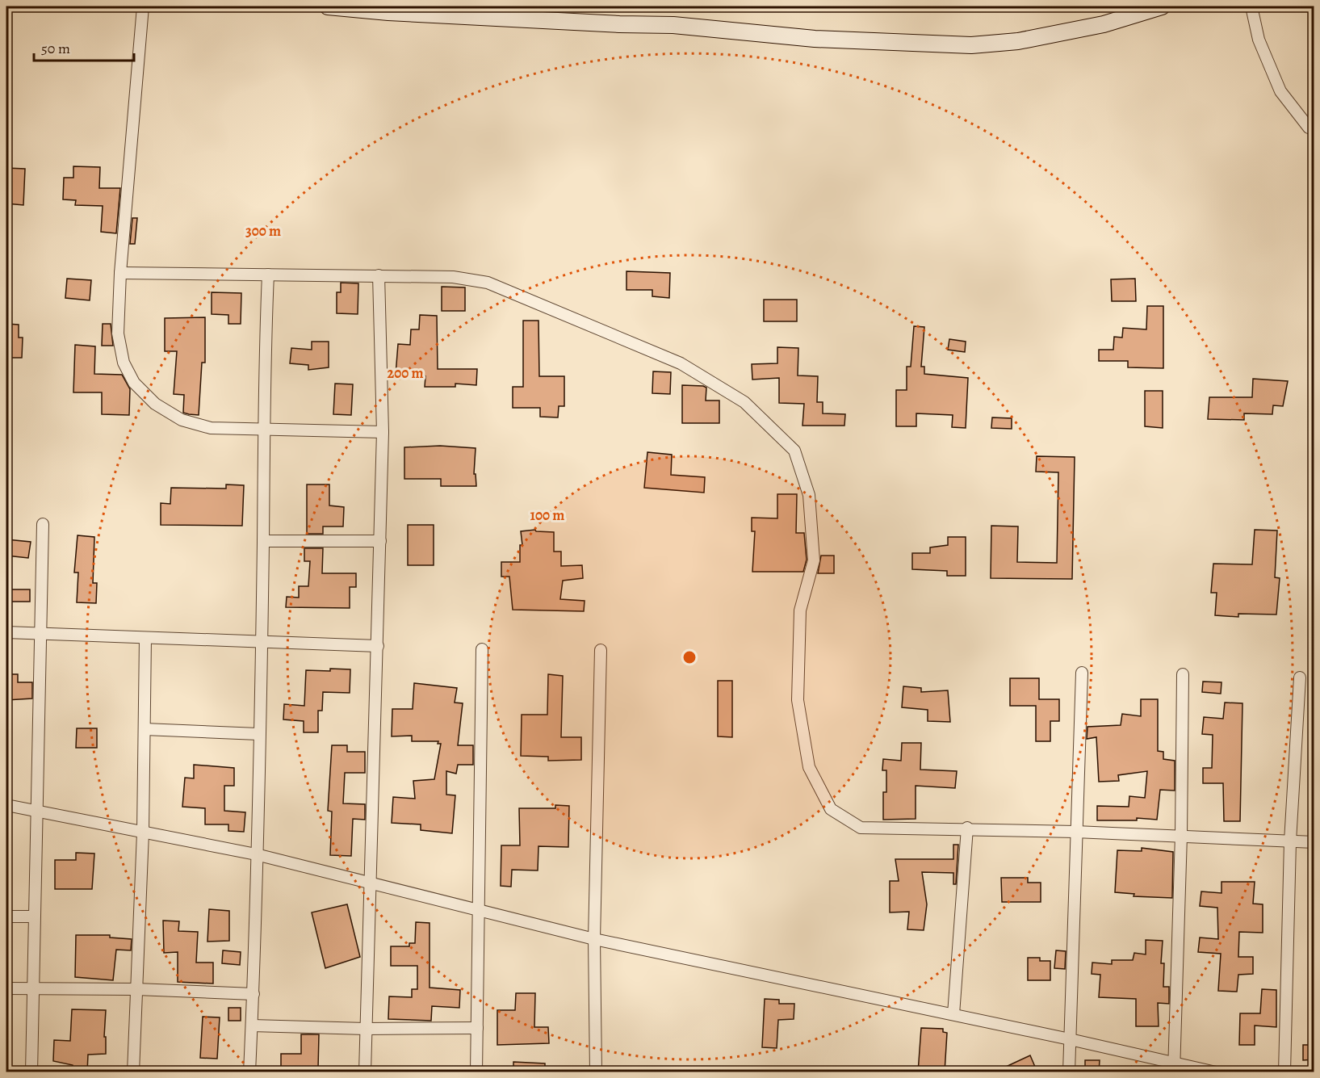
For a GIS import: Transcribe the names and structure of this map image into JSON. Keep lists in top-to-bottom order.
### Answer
{
  "scale_bar": "50 m",
  "rings": ["300 m", "200 m", "100 m"]
}
